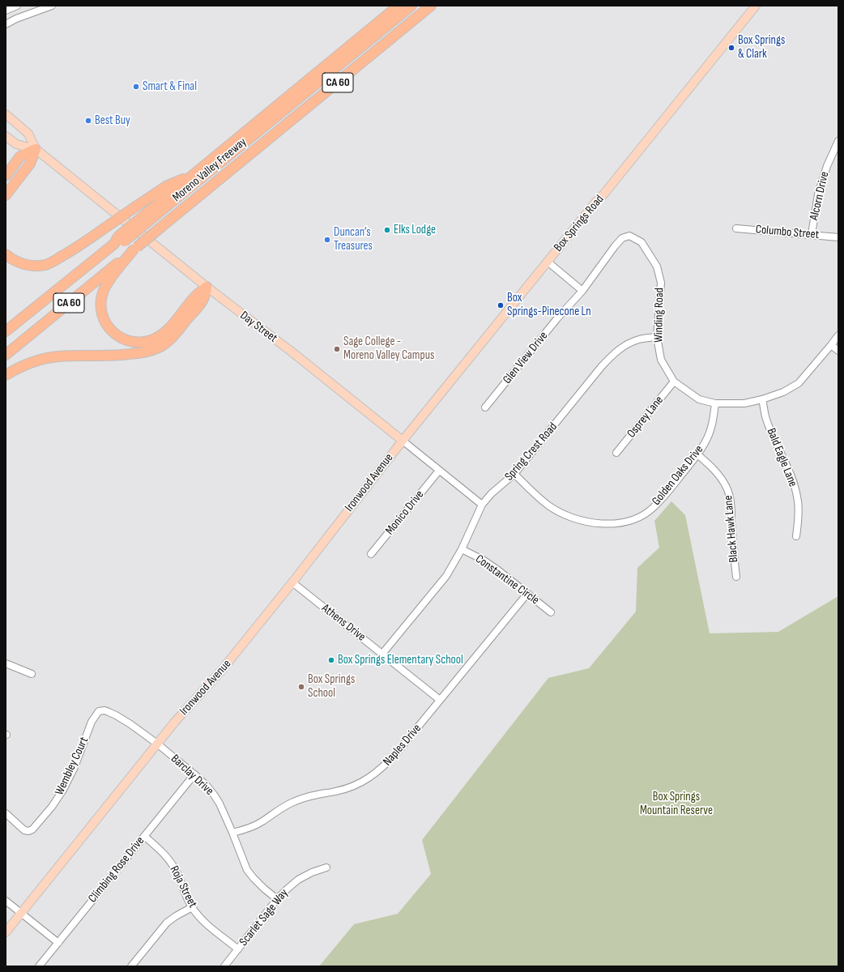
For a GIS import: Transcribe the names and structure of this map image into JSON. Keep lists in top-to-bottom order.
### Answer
{
  "streets": {
    "highway": ["CA 60", "Moreno Valley Freeway"],
    "main road": ["Box Springs Road", "Day Street", "Ironwood Avenue"],
    "street": [
      "Alcorn Drive",
      "Columbo Street",
      "Winding Road",
      "Glen View Drive",
      "Osprey Lane",
      "Spring Crest Road",
      "Bald Eagle Lane",
      "Golden Oaks Drive",
      "Monico Drive",
      "Black Hawk Lane",
      "Constantine Circle",
      "Athens Drive",
      "Naples Drive",
      "Wembley Court",
      "Barclay Drive",
      "Climbing Rose Drive",
      "Roja Street",
      "Scarlet Sage Way"
    ]
  },
  "crossings": [
    ["Alcorn Drive", "Columbo Street"],
    ["Box Springs Road", "Day Street"],
    ["Box Springs Road", "Ironwood Avenue"],
    ["Winding Road", "Glen View Drive"],
    ["Winding Road", "Osprey Lane"],
    ["Winding Road", "Spring Crest Road"],
    ["Winding Road", "Bald Eagle Lane"],
    ["Winding Road", "Golden Oaks Drive"],
    ["Day Street", "Spring Crest Road"],
    ["Day Street", "Ironwood Avenue"],
    ["Day Street", "Monico Drive"],
    ["Spring Crest Road", "Golden Oaks Drive"],
    ["Spring Crest Road", "Constantine Circle"],
    ["Spring Crest Road", "Athens Drive"],
    ["Golden Oaks Drive", "Black Hawk Lane"],
    ["Ironwood Avenue", "Athens Drive"],
    ["Ironwood Avenue", "Barclay Drive"],
    ["Constantine Circle", "Naples Drive"],
    ["Athens Drive", "Naples Drive"],
    ["Naples Drive", "Barclay Drive"],
    ["Wembley Court", "Barclay Drive"],
    ["Barclay Drive", "Climbing Rose Drive"],
    ["Barclay Drive", "Scarlet Sage Way"],
    ["Climbing Rose Drive", "Roja Street"],
    ["Roja Street", "Scarlet Sage Way"]
  ],
  "parks": ["Box Springs Mountain Reserve"],
  "places": [
    "Box Springs & Clark",
    "Smart & Final",
    "Best Buy",
    "Elks Lodge",
    "Duncan’s Treasures",
    "Box Springs-Pinecone Ln",
    "Sage College - Moreno Valley Campus",
    "Box Springs Elementary School",
    "Box Springs School"
  ]
}
